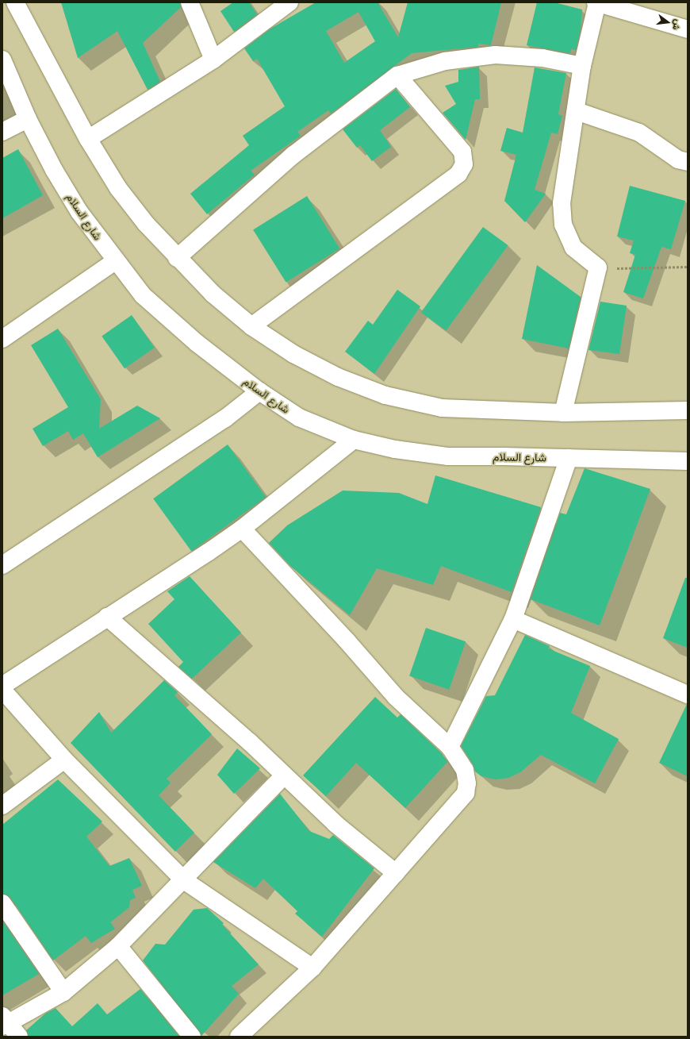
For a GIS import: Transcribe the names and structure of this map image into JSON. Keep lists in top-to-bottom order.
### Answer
{
  "streets": {
    "street": ["شارع السلام"]
  },
  "north": "right"
}
